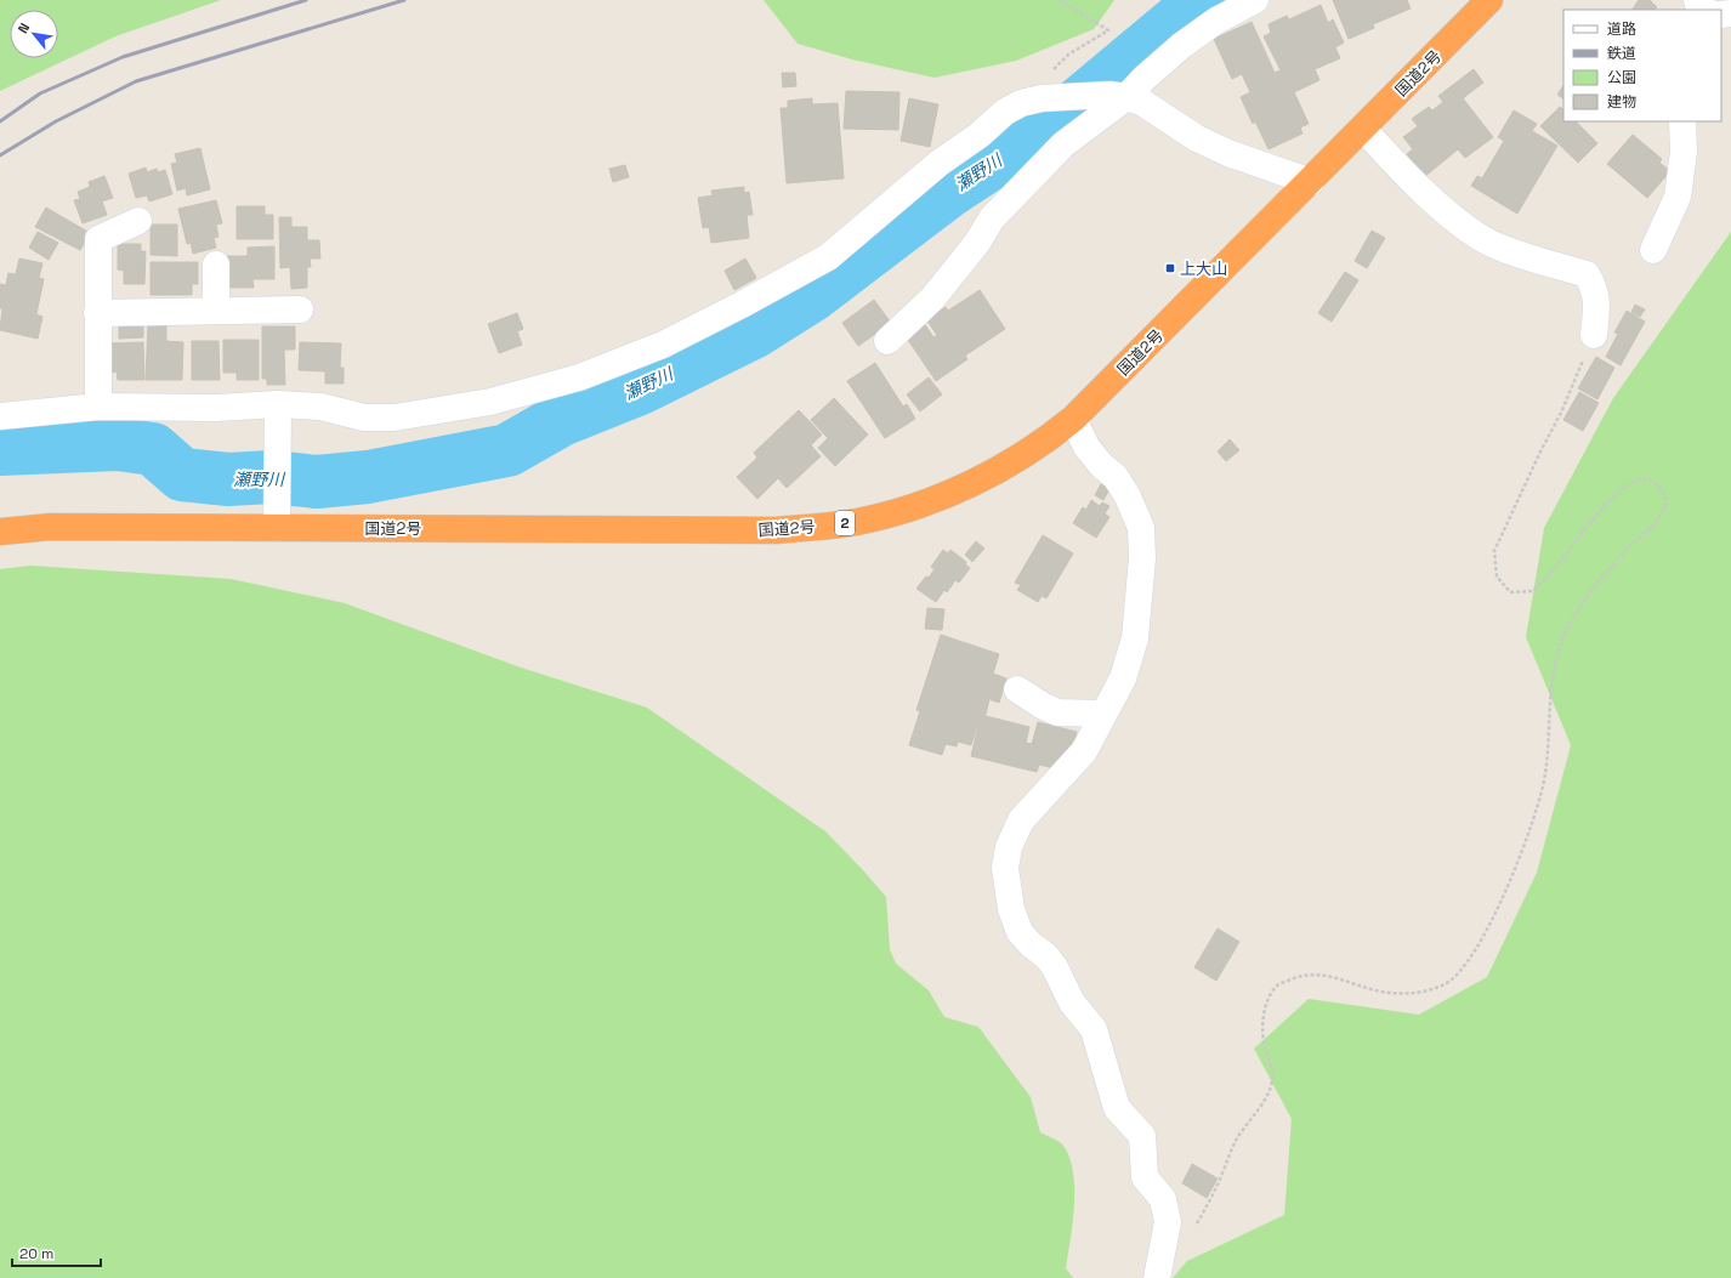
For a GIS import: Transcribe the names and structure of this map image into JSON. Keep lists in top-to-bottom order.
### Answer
{
  "streets": {
    "highway": ["国道2号", "2"]
  },
  "water": ["瀬野川"],
  "places": {
    "transit": ["上大山"]
  },
  "legend": [
    "道路",
    "鉄道",
    "公園",
    "建物"
  ],
  "scale_bar": "20 m",
  "north": "top left"
}
